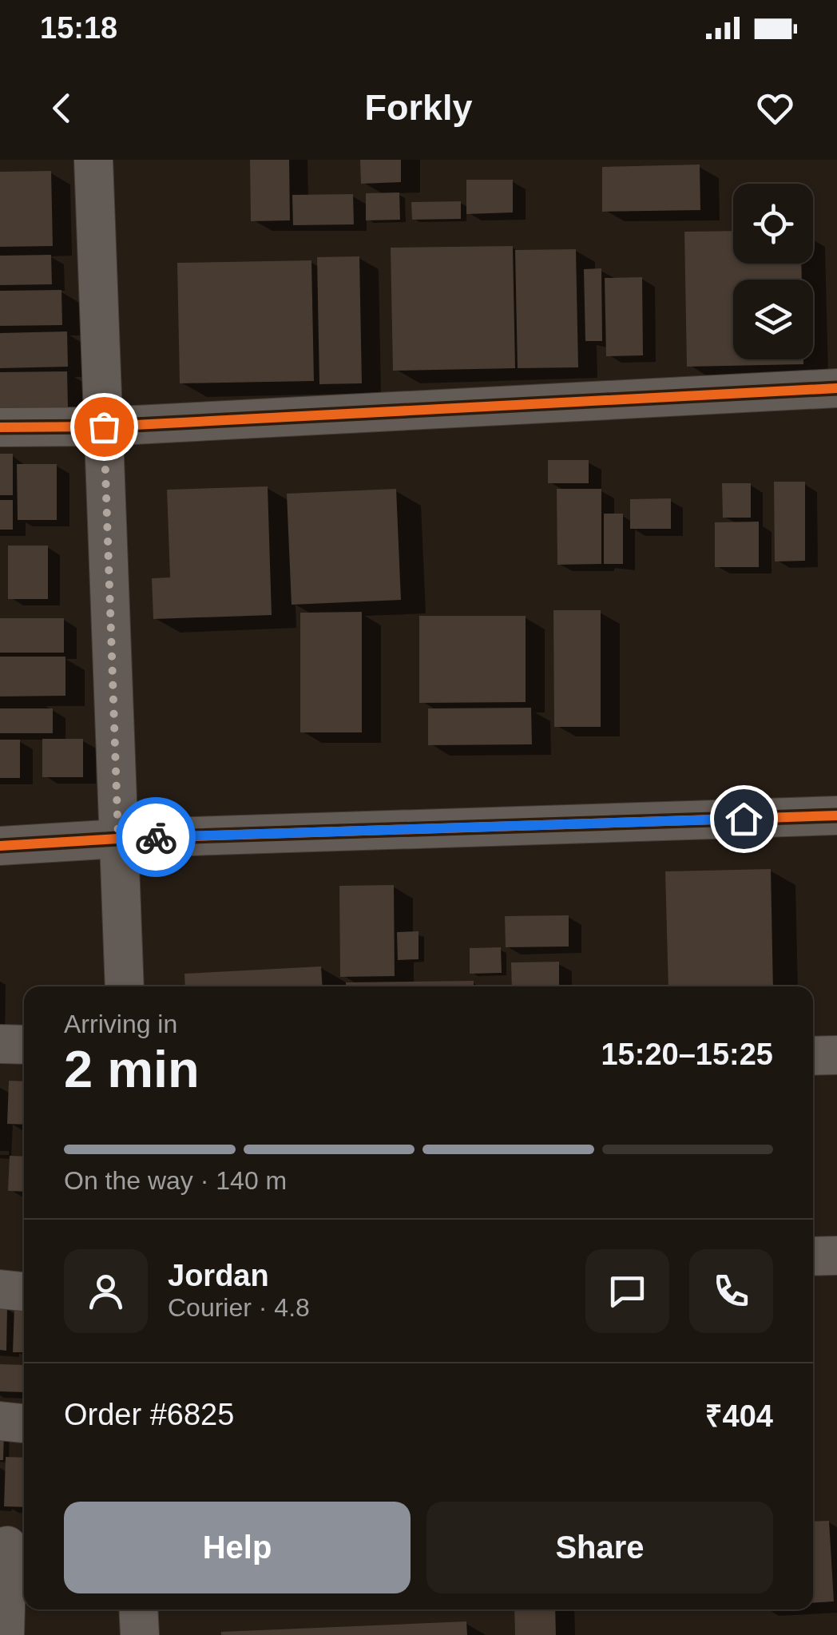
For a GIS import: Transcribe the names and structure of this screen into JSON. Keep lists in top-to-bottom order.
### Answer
{
  "page": {
    "status": "15:18",
    "header": "Forkly",
    "heading": ["2 min", "Arriving in", "15:20–15:25"],
    "panel": [
      "Jordan",
      "Courier · 4.8",
      "Order #6825",
      "₹404"
    ],
    "bar": "On the way · 140 m",
    "buttons": ["Help", "Share"]
  }
}
